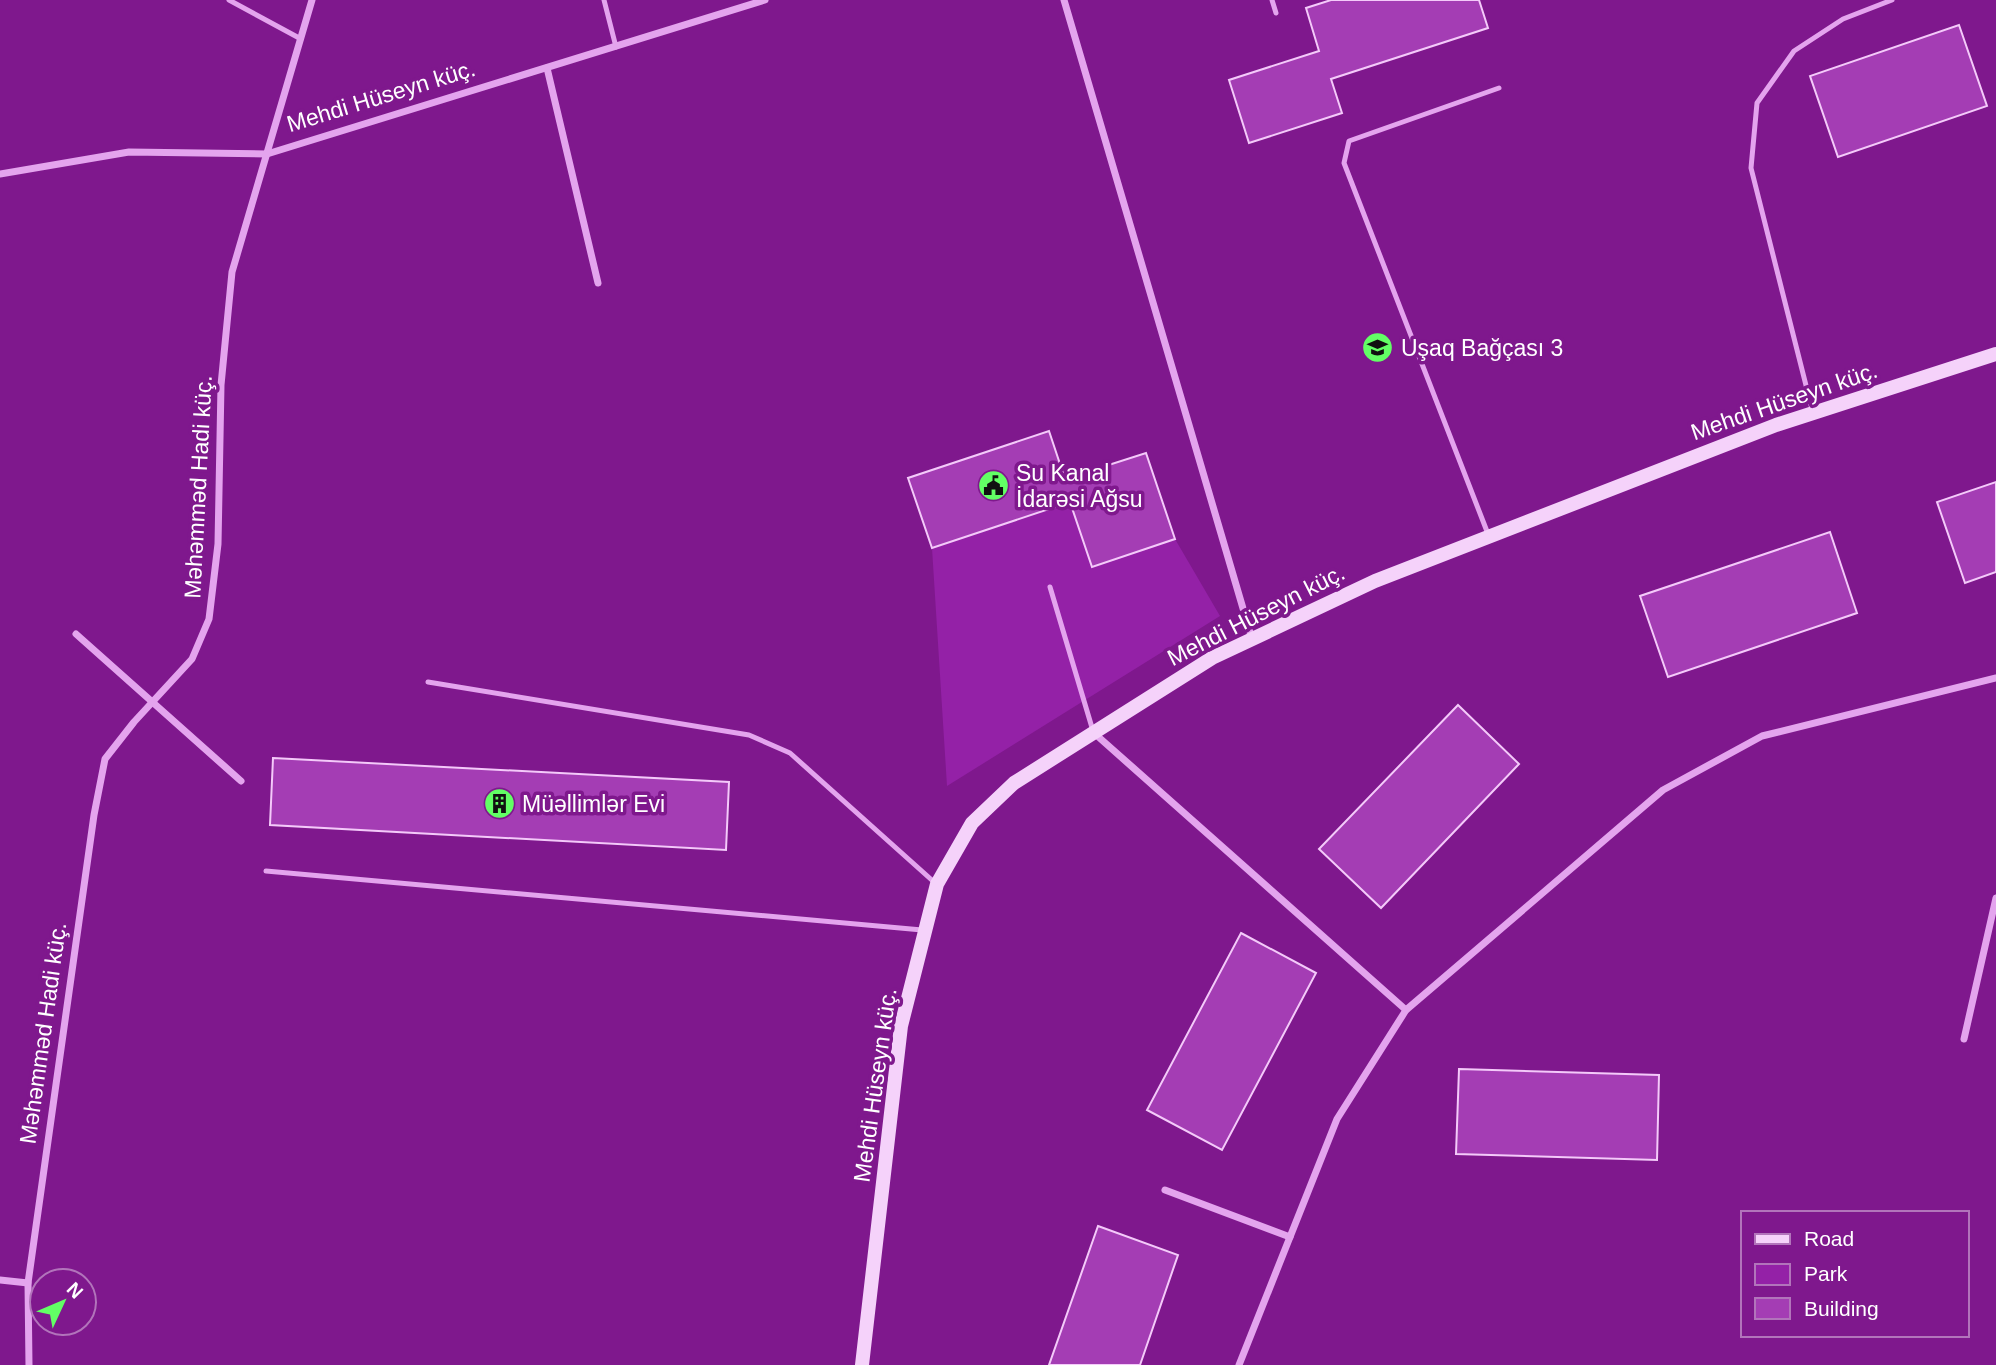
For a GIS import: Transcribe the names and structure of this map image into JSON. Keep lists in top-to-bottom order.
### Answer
{
  "streets": {
    "street": ["Mehdi Hüseyn küç.", "Məhəmməd Hadi küç."]
  },
  "crossings": [
    ["Mehdi Hüseyn küç.", "Məhəmməd Hadi küç."]
  ],
  "places": {
    "school or university": ["Uşaq Bağçası 3"],
    "public building": ["Su Kanal İdarəsi Ağsu"],
    "building": ["Müəllimlər Evi"]
  },
  "legend": ["Road", "Park", "Building"],
  "north": "top right"
}
